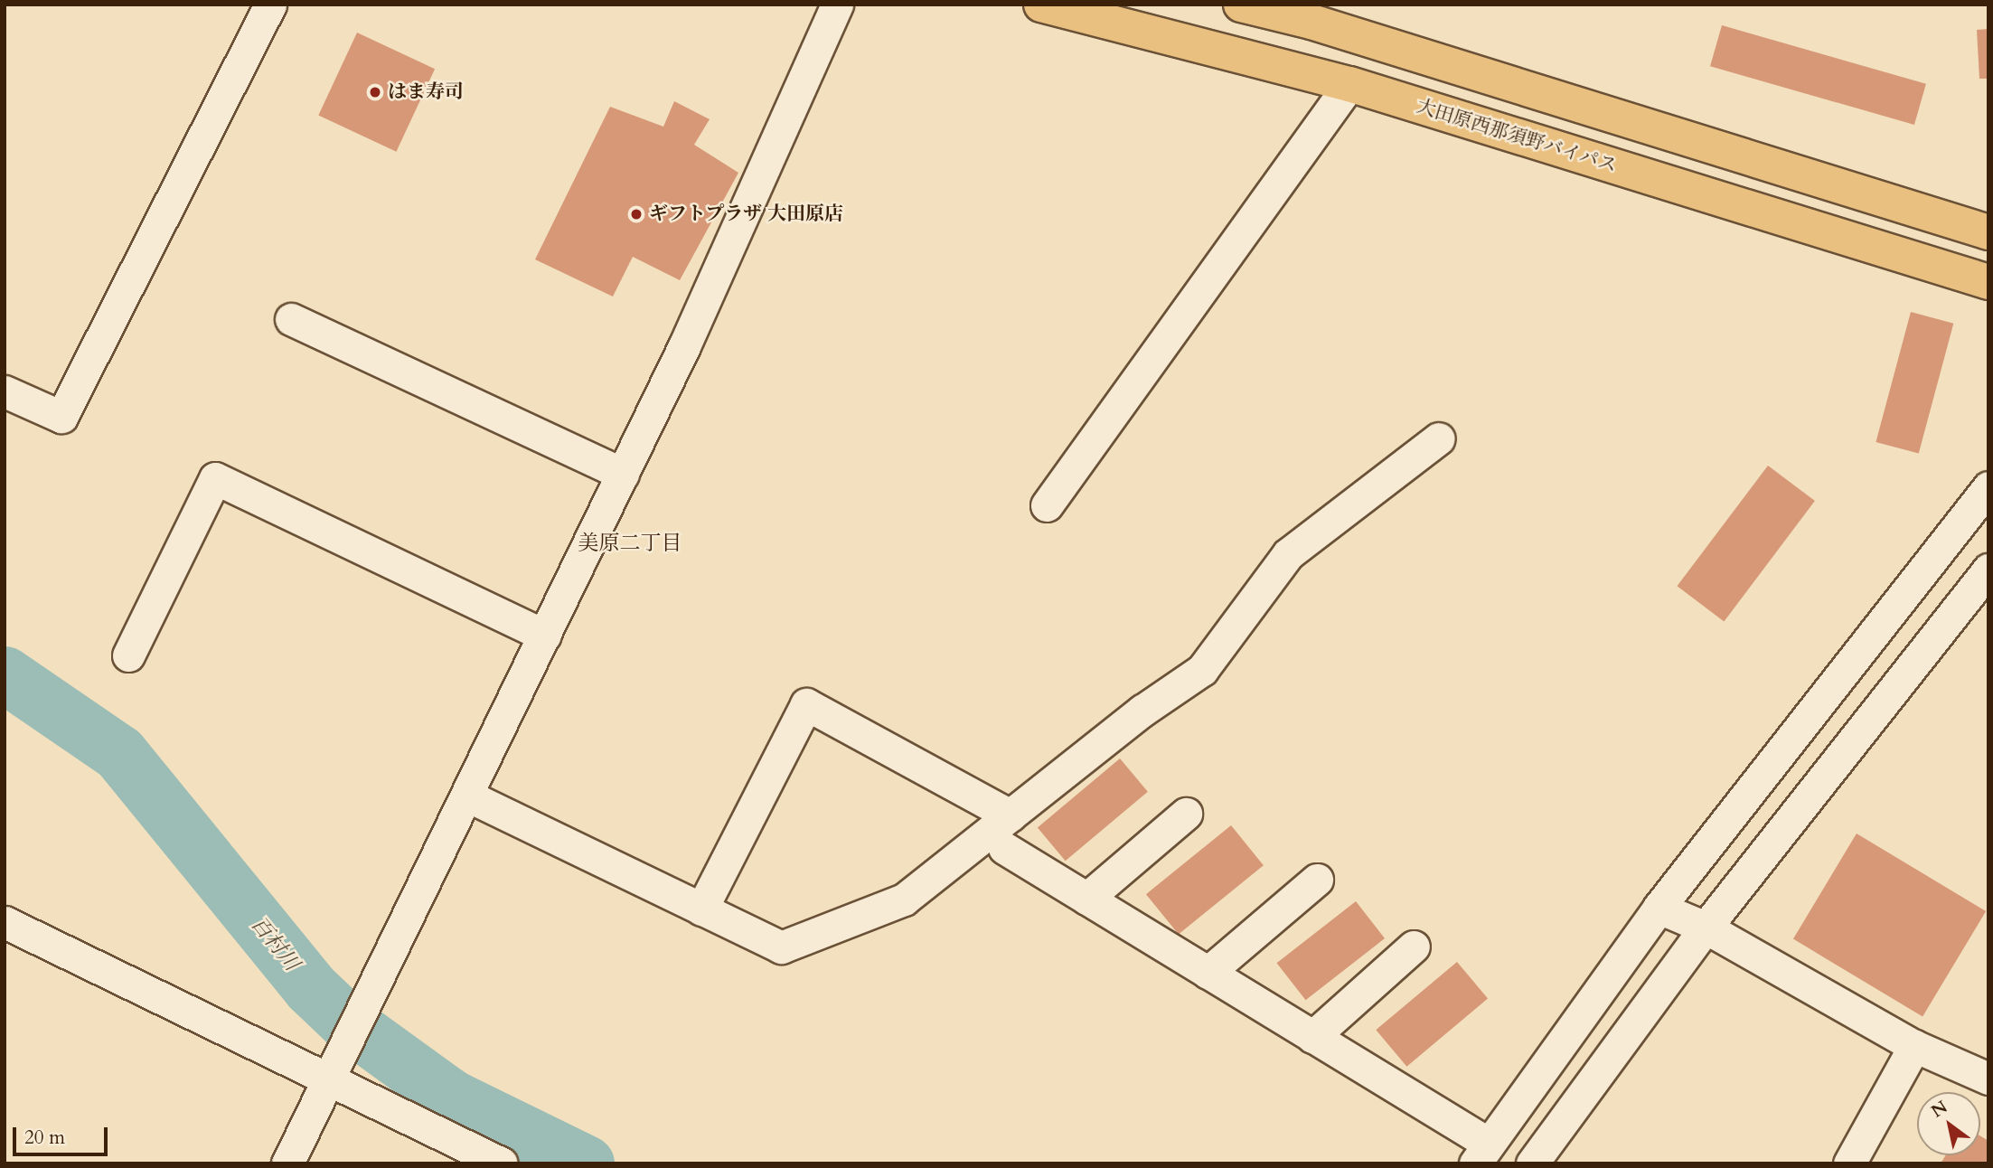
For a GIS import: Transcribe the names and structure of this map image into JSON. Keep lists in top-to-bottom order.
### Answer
{
  "streets": {
    "highway": ["大田原西那須野バイパス"]
  },
  "districts": ["美原二丁目"],
  "water": ["百村川"],
  "places": ["はま寿司", "ギフトプラザ 大田原店"],
  "scale_bar": "20 m",
  "north": "top left"
}
